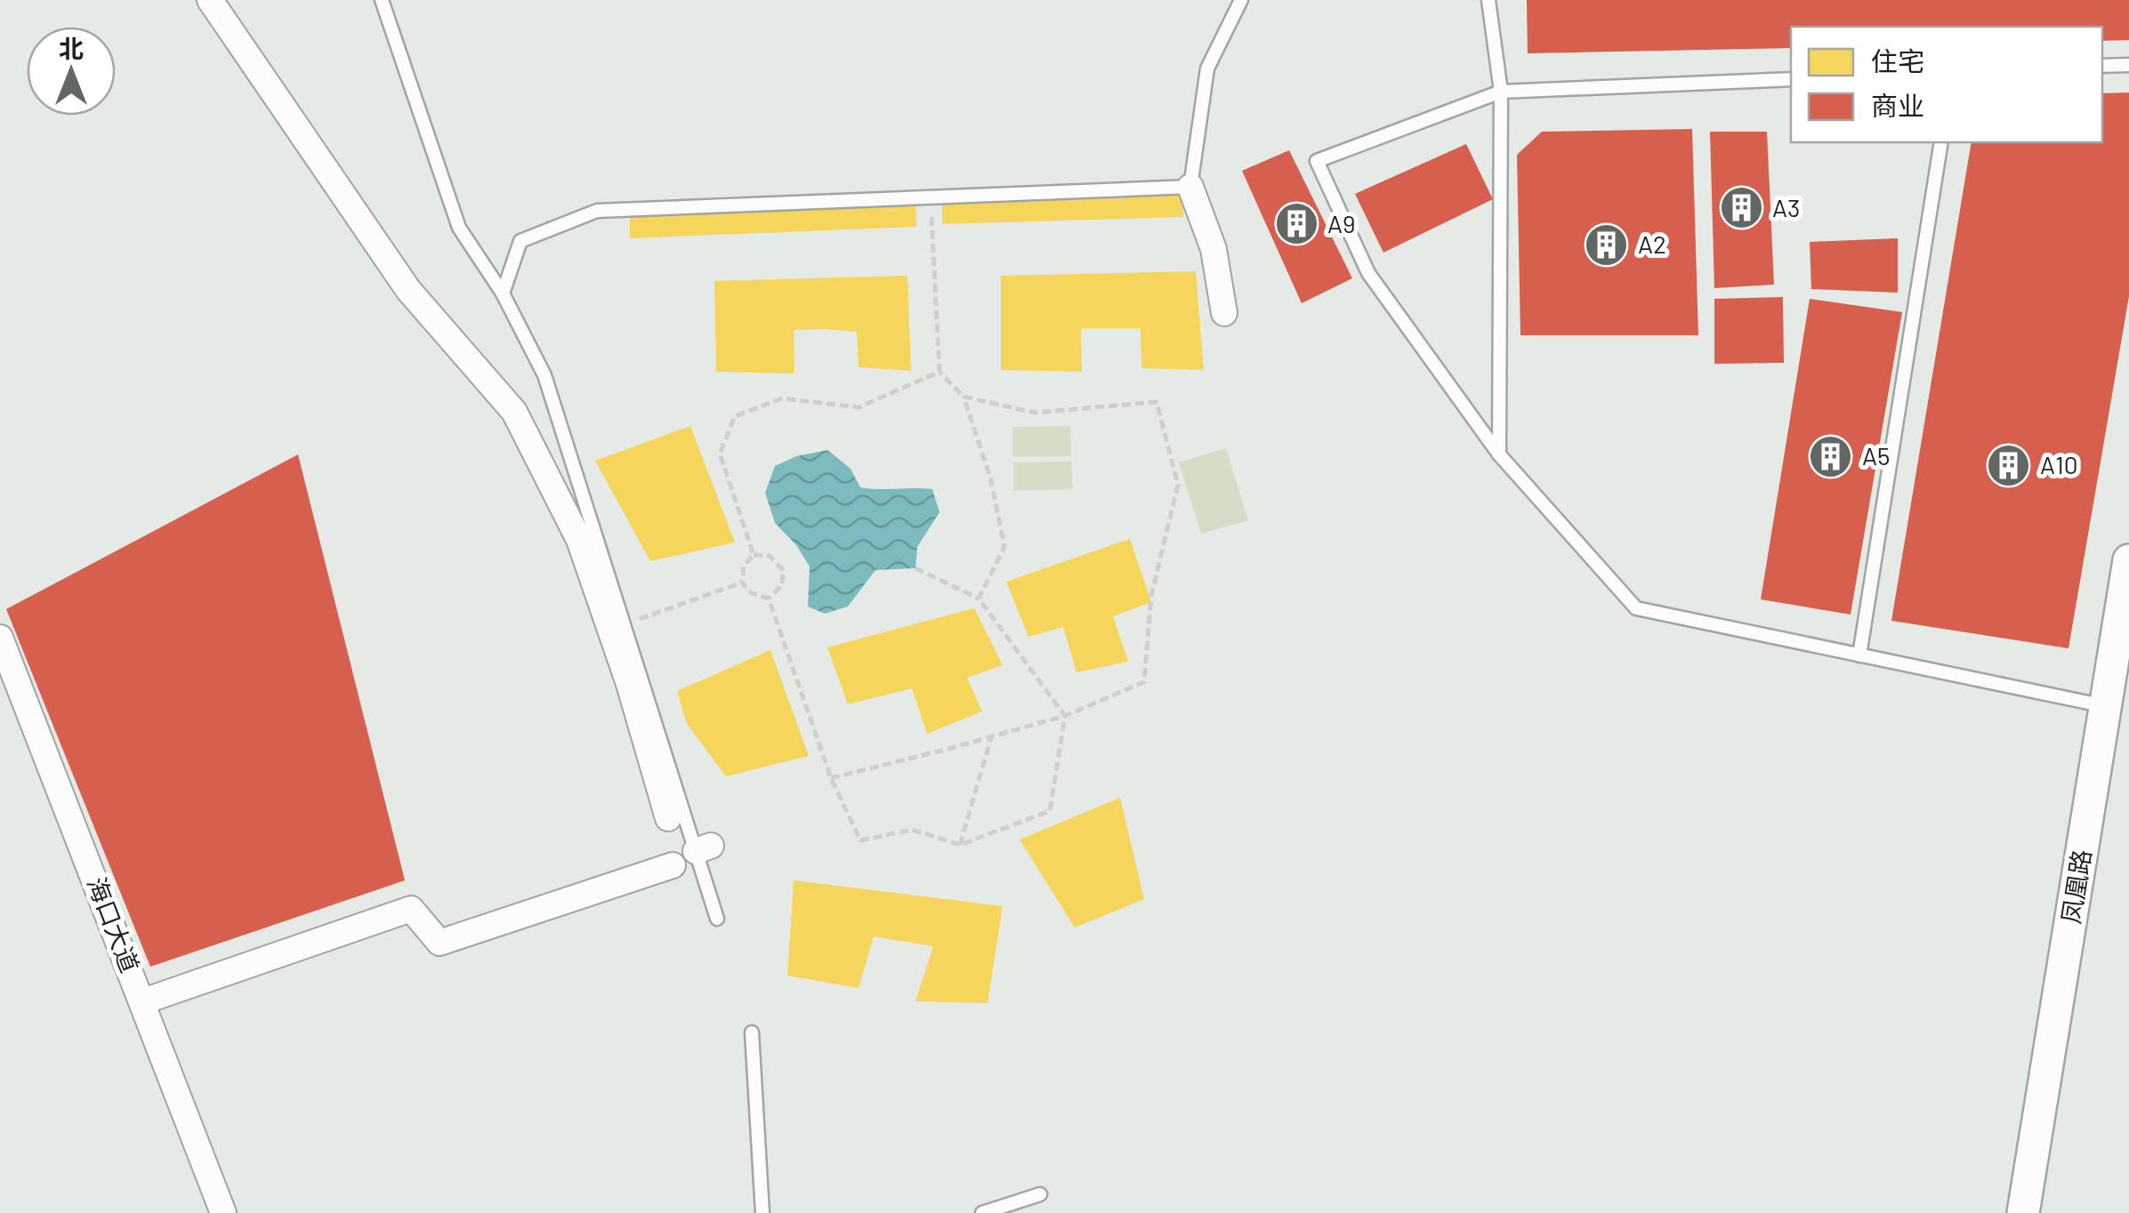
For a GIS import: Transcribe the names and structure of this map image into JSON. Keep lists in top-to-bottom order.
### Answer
{
  "streets": {
    "street": ["凤凰路", "海口大道"]
  },
  "places": {
    "building": [
      "A3",
      "A9",
      "A2",
      "A5",
      "A10"
    ]
  },
  "legend": ["住宅", "商业"],
  "north": "top"
}
